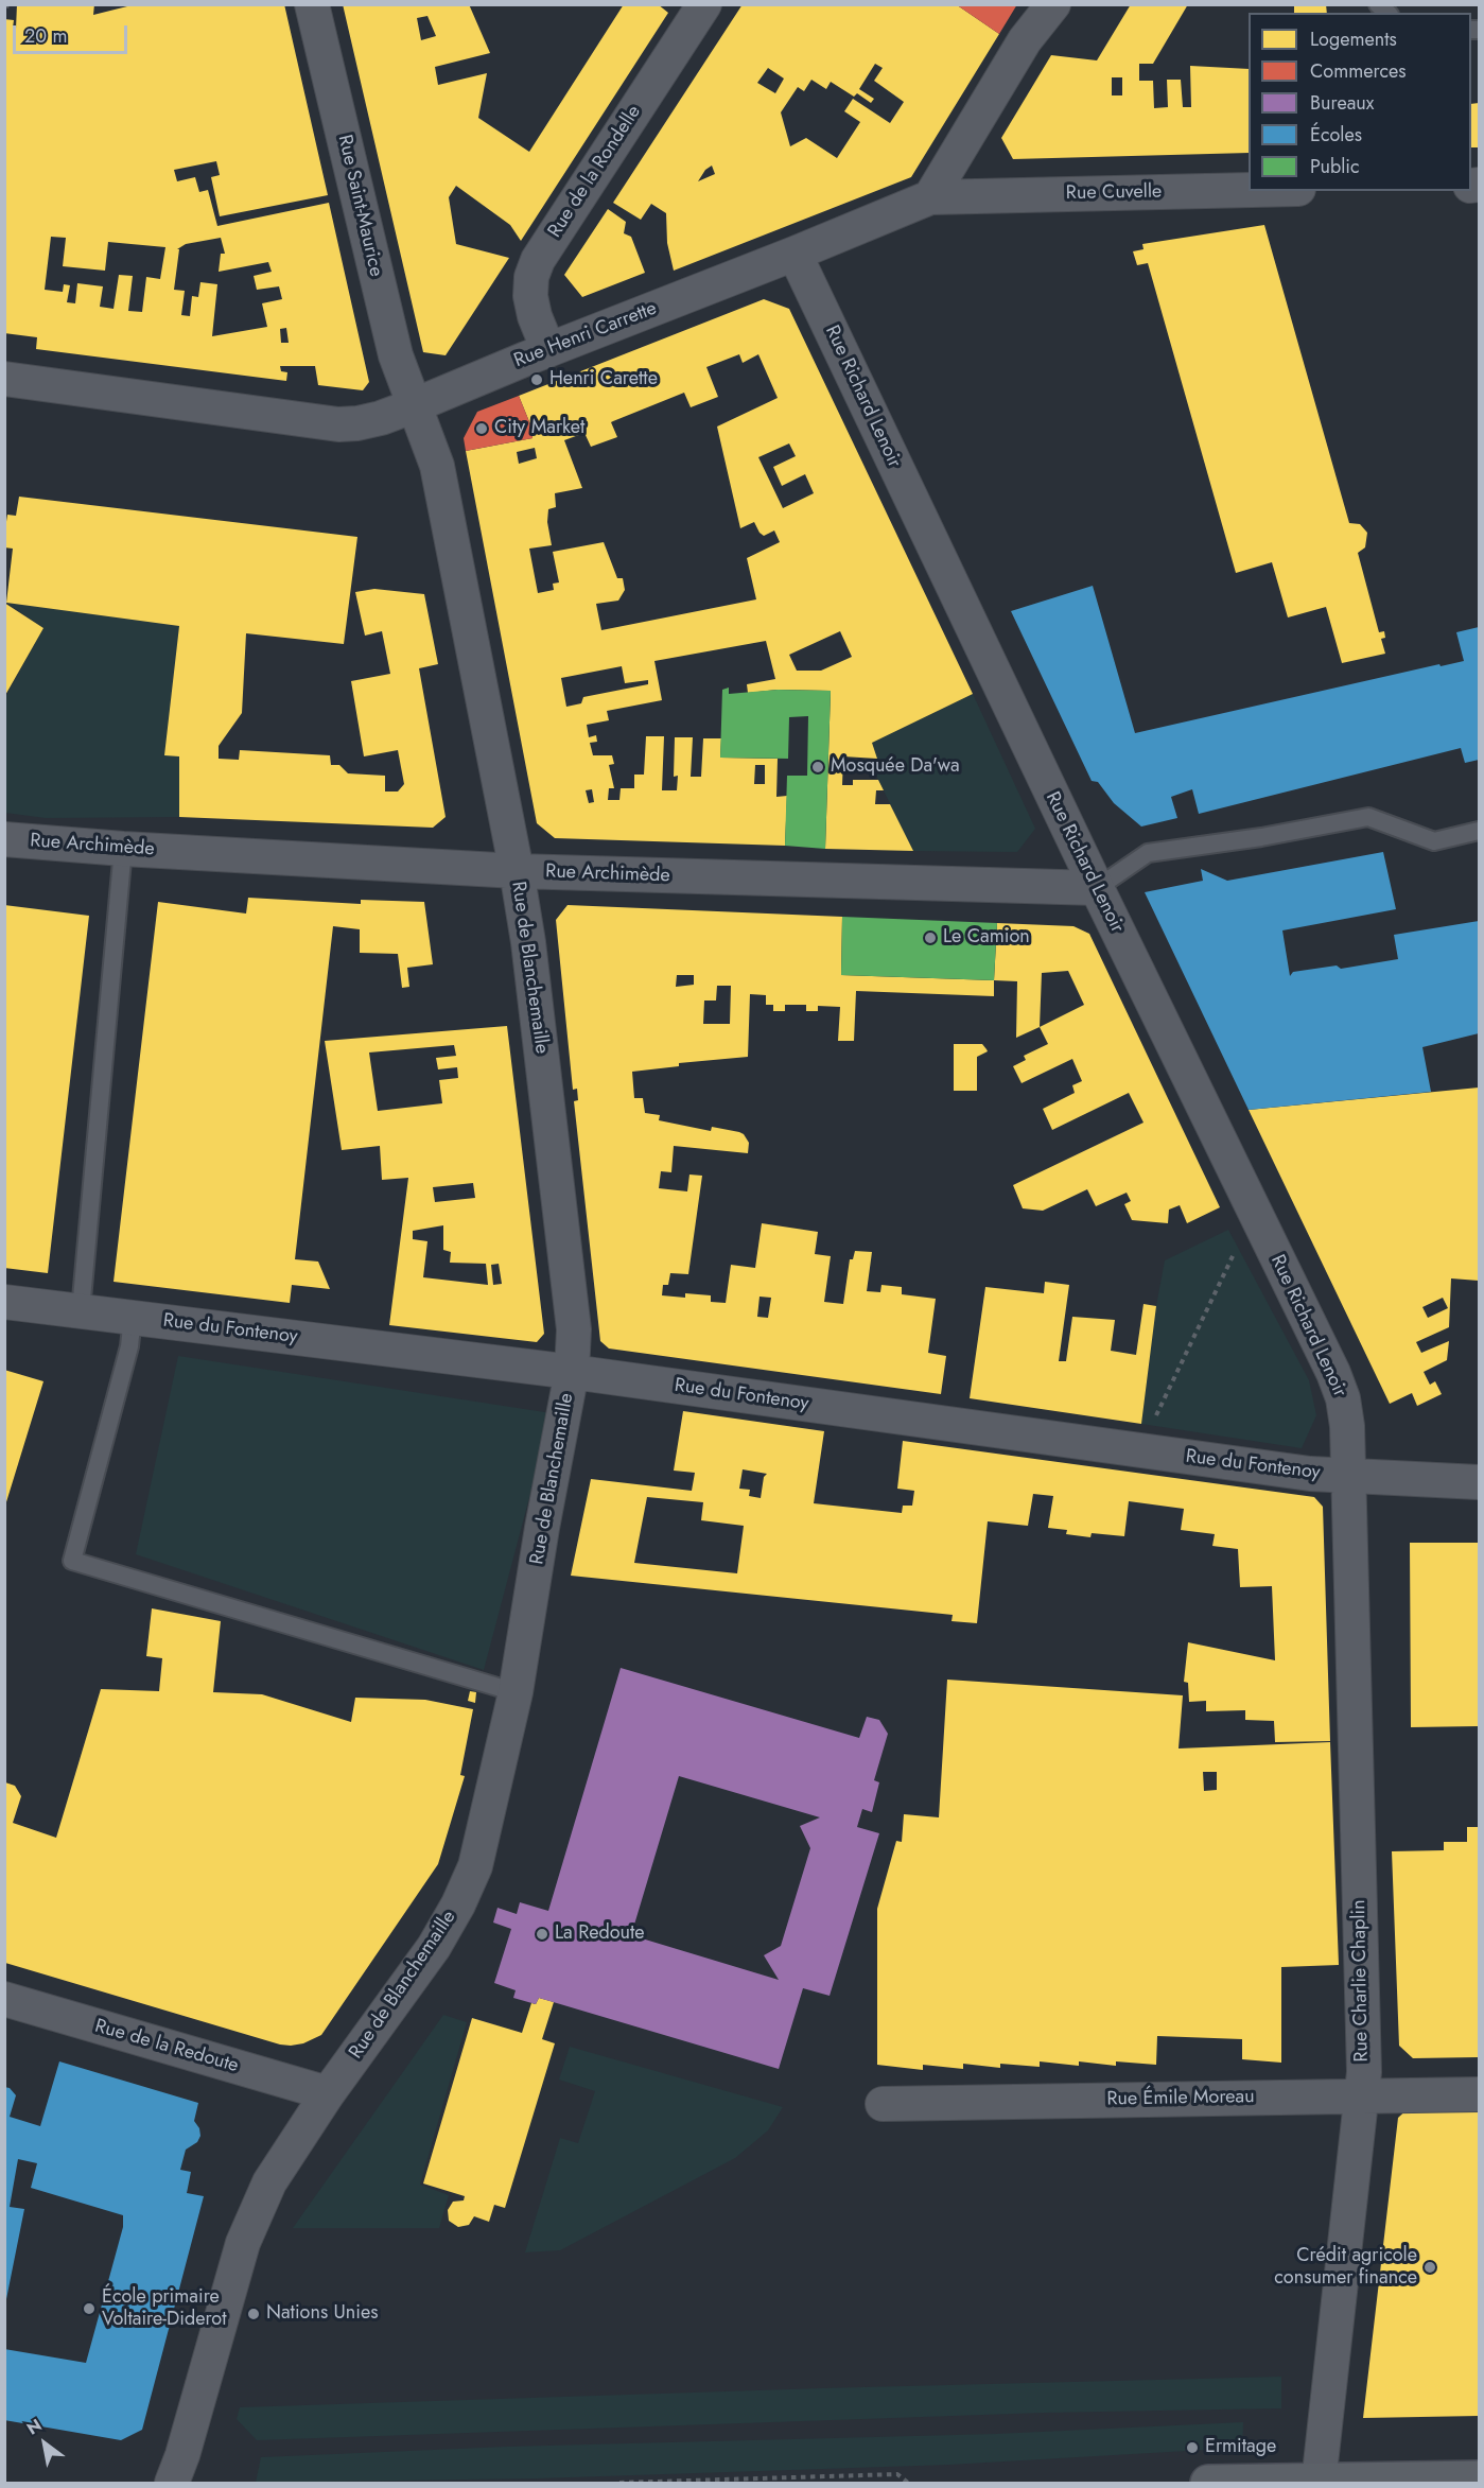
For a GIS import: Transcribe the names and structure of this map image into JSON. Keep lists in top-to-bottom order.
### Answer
{
  "streets": {
    "street": [
      "Rue de la Rondelle",
      "Rue Cuvelle",
      "Rue Saint-Maurice",
      "Rue Henri Carrette",
      "Rue Richard Lenoir",
      "Rue Archimède",
      "Rue de Blanchemaille",
      "Rue du Fontenoy",
      "Rue Charlie Chaplin",
      "Rue de la Redoute",
      "Rue Émile Moreau"
    ]
  },
  "crossings": [
    ["Rue de la Rondelle", "Rue Henri Carrette"],
    ["Rue Cuvelle", "Rue Henri Carrette"],
    ["Rue Saint-Maurice", "Rue Henri Carrette"],
    ["Rue Saint-Maurice", "Rue de Blanchemaille"],
    ["Rue Henri Carrette", "Rue Richard Lenoir"],
    ["Rue Henri Carrette", "Rue de Blanchemaille"],
    ["Rue Richard Lenoir", "Rue Archimède"],
    ["Rue Richard Lenoir", "Rue du Fontenoy"],
    ["Rue Richard Lenoir", "Rue Charlie Chaplin"],
    ["Rue Archimède", "Rue de Blanchemaille"],
    ["Rue de Blanchemaille", "Rue du Fontenoy"],
    ["Rue de Blanchemaille", "Rue de la Redoute"],
    ["Rue du Fontenoy", "Rue Charlie Chaplin"],
    ["Rue Charlie Chaplin", "Rue Émile Moreau"]
  ],
  "places": [
    "Henri Carette",
    "City Market",
    "Mosquée Da'wa",
    "Le Camion",
    "La Redoute",
    "Crédit agricole consumer finance",
    "École primaire Voltaire-Diderot",
    "Nations Unies",
    "Ermitage"
  ],
  "legend": [
    "Logements",
    "Commerces",
    "Bureaux",
    "Écoles",
    "Public"
  ],
  "scale_bar": "20 m",
  "north": "top left"
}
